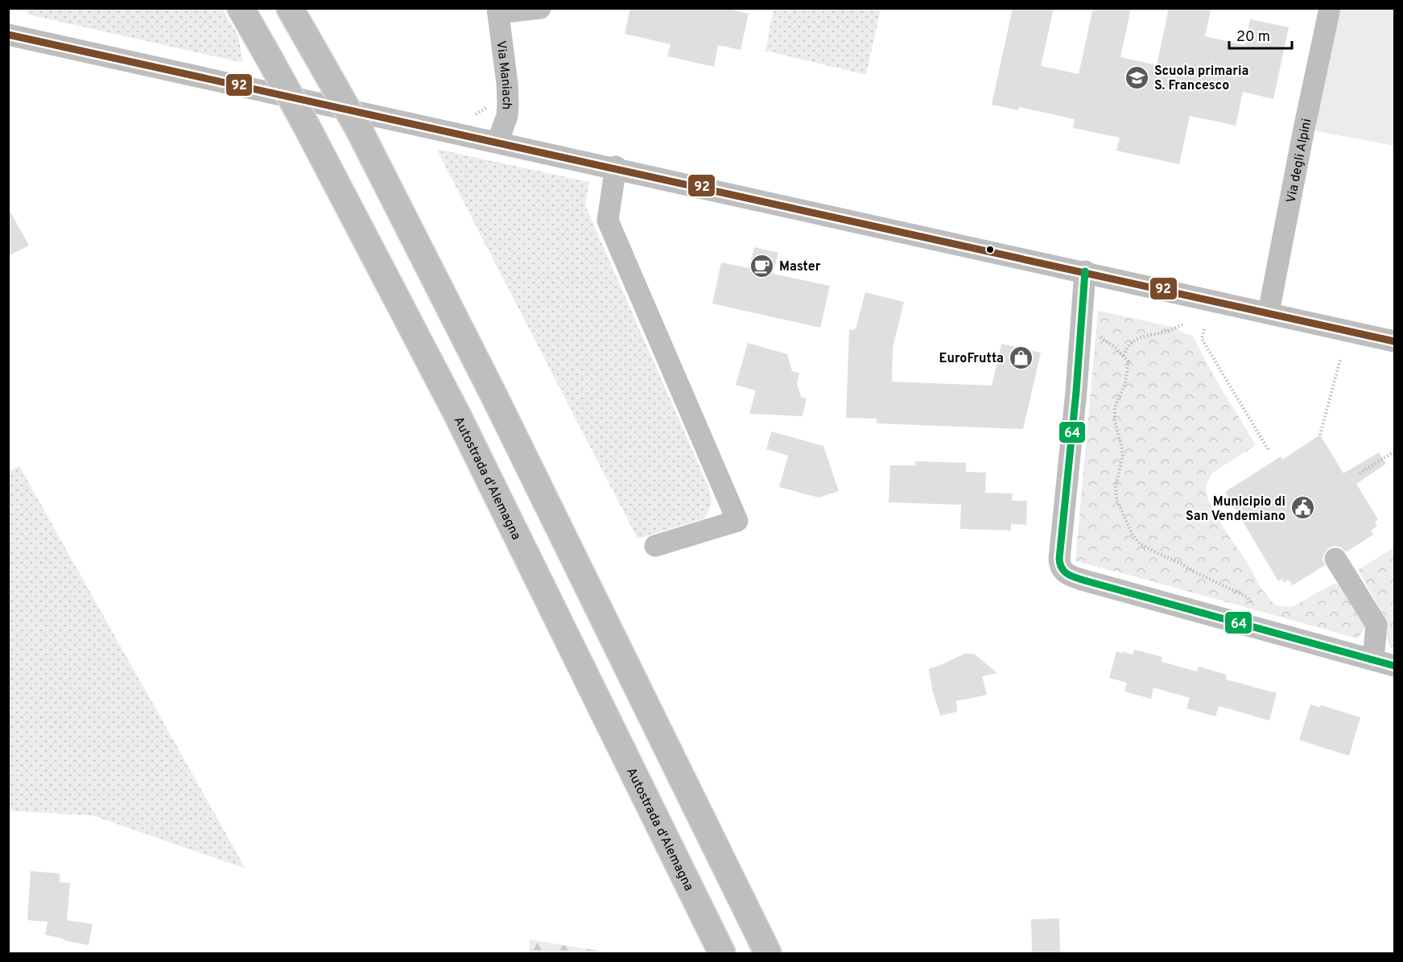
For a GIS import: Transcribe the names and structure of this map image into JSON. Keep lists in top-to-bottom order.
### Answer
{
  "streets": {
    "highway": ["Autostrada d'Alemagna"],
    "street": ["Via Maniach", "Via degli Alpini"]
  },
  "places": {
    "school or university": ["Scuola primaria S. Francesco"],
    "cafe": ["Master"],
    "shop": ["EuroFrutta"],
    "public building": ["Municipio di San Vendemiano"]
  },
  "lines": ["transit line 92", "transit line 64"],
  "scale_bar": "20 m"
}
